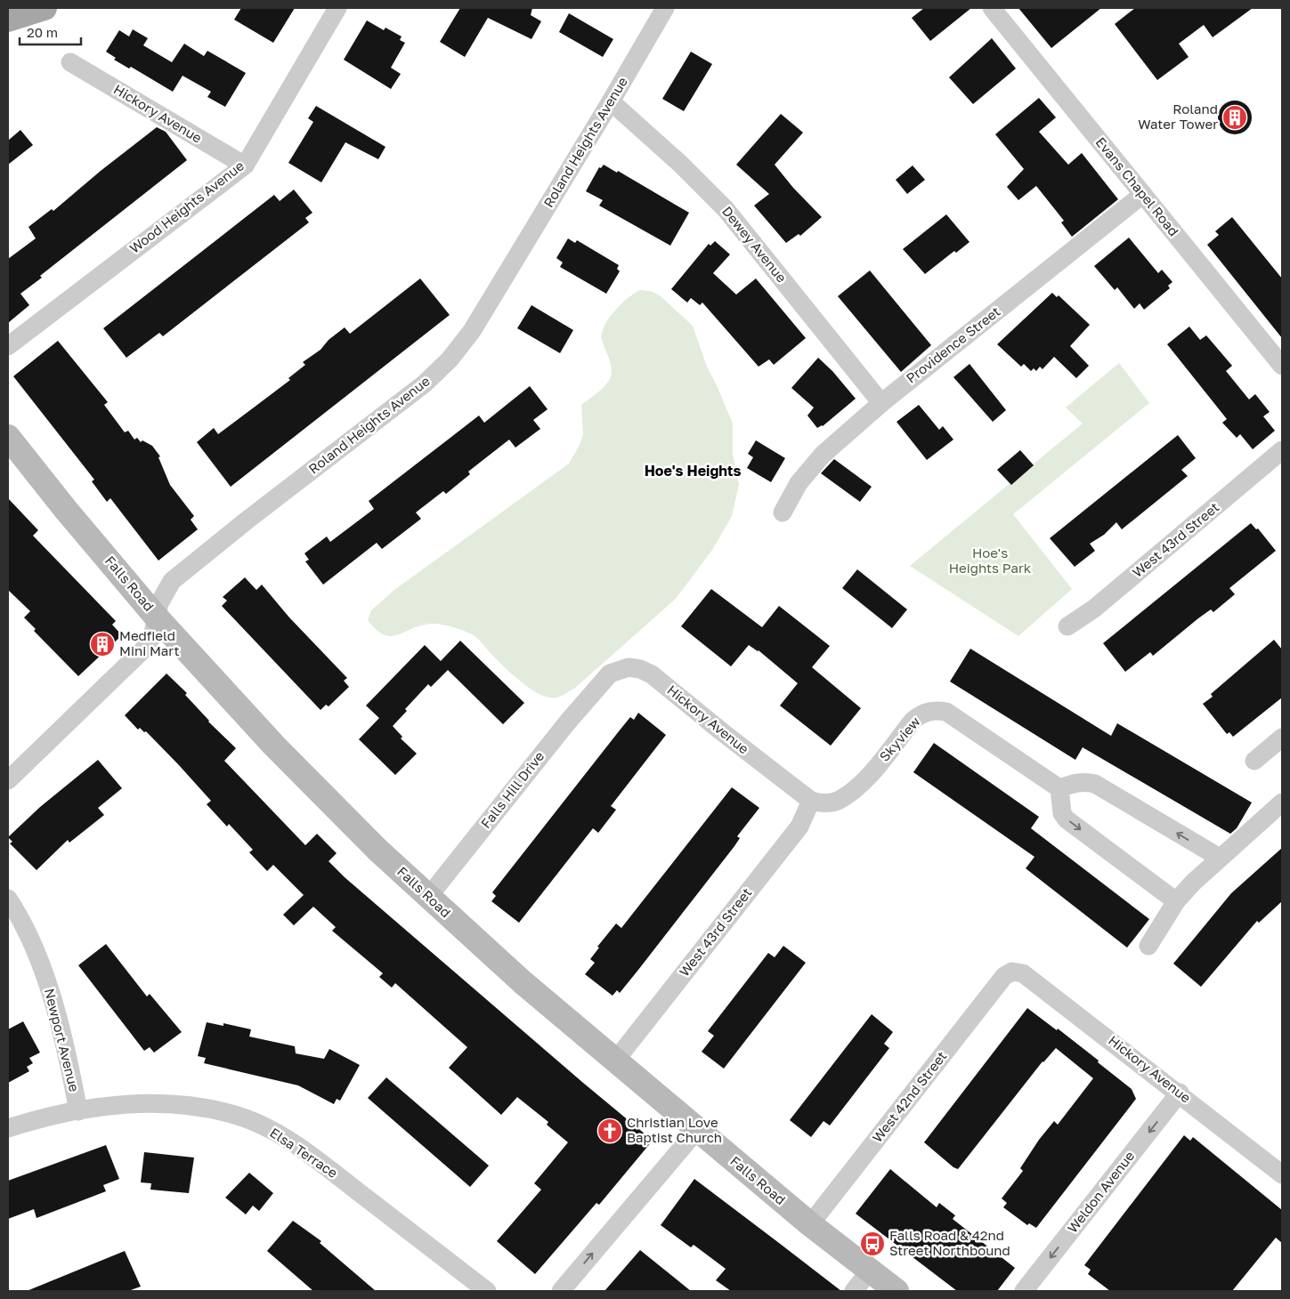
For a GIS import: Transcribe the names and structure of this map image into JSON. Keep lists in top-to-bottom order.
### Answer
{
  "streets": {
    "main road": ["Falls Road"],
    "street": [
      "Hickory Avenue",
      "Roland Heights Avenue",
      "Evans Chapel Road",
      "Wood Heights Avenue",
      "Dewey Avenue",
      "Providence Street",
      "West 43rd Street",
      "Skyview",
      "Falls Hill Drive",
      "Newport Avenue",
      "West 42nd Street",
      "Elsa Terrace",
      "Weldon Avenue"
    ]
  },
  "crossings": [
    ["Hickory Avenue", "Wood Heights Avenue"],
    ["Hickory Avenue", "West 43rd Street"],
    ["Hickory Avenue", "Skyview"],
    ["Hickory Avenue", "Falls Hill Drive"],
    ["Hickory Avenue", "West 42nd Street"],
    ["Hickory Avenue", "Weldon Avenue"],
    ["Roland Heights Avenue", "Dewey Avenue"],
    ["Roland Heights Avenue", "Falls Road"],
    ["Evans Chapel Road", "Providence Street"],
    ["Dewey Avenue", "Providence Street"],
    ["West 43rd Street", "Falls Road"],
    ["West 43rd Street", "Skyview"],
    ["Falls Road", "Falls Hill Drive"],
    ["Falls Road", "West 42nd Street"],
    ["Newport Avenue", "Elsa Terrace"]
  ],
  "one_way": ["Weldon Avenue"],
  "districts": ["Hoe's Heights"],
  "parks": ["Hoe's Heights Park"],
  "places": {
    "building": ["Roland Water Tower", "Medfield Mini Mart"],
    "church": ["Christian Love Baptist Church"],
    "bus stop": ["Falls Road & 42nd Street Northbound"]
  },
  "scale_bar": "20 m"
}
